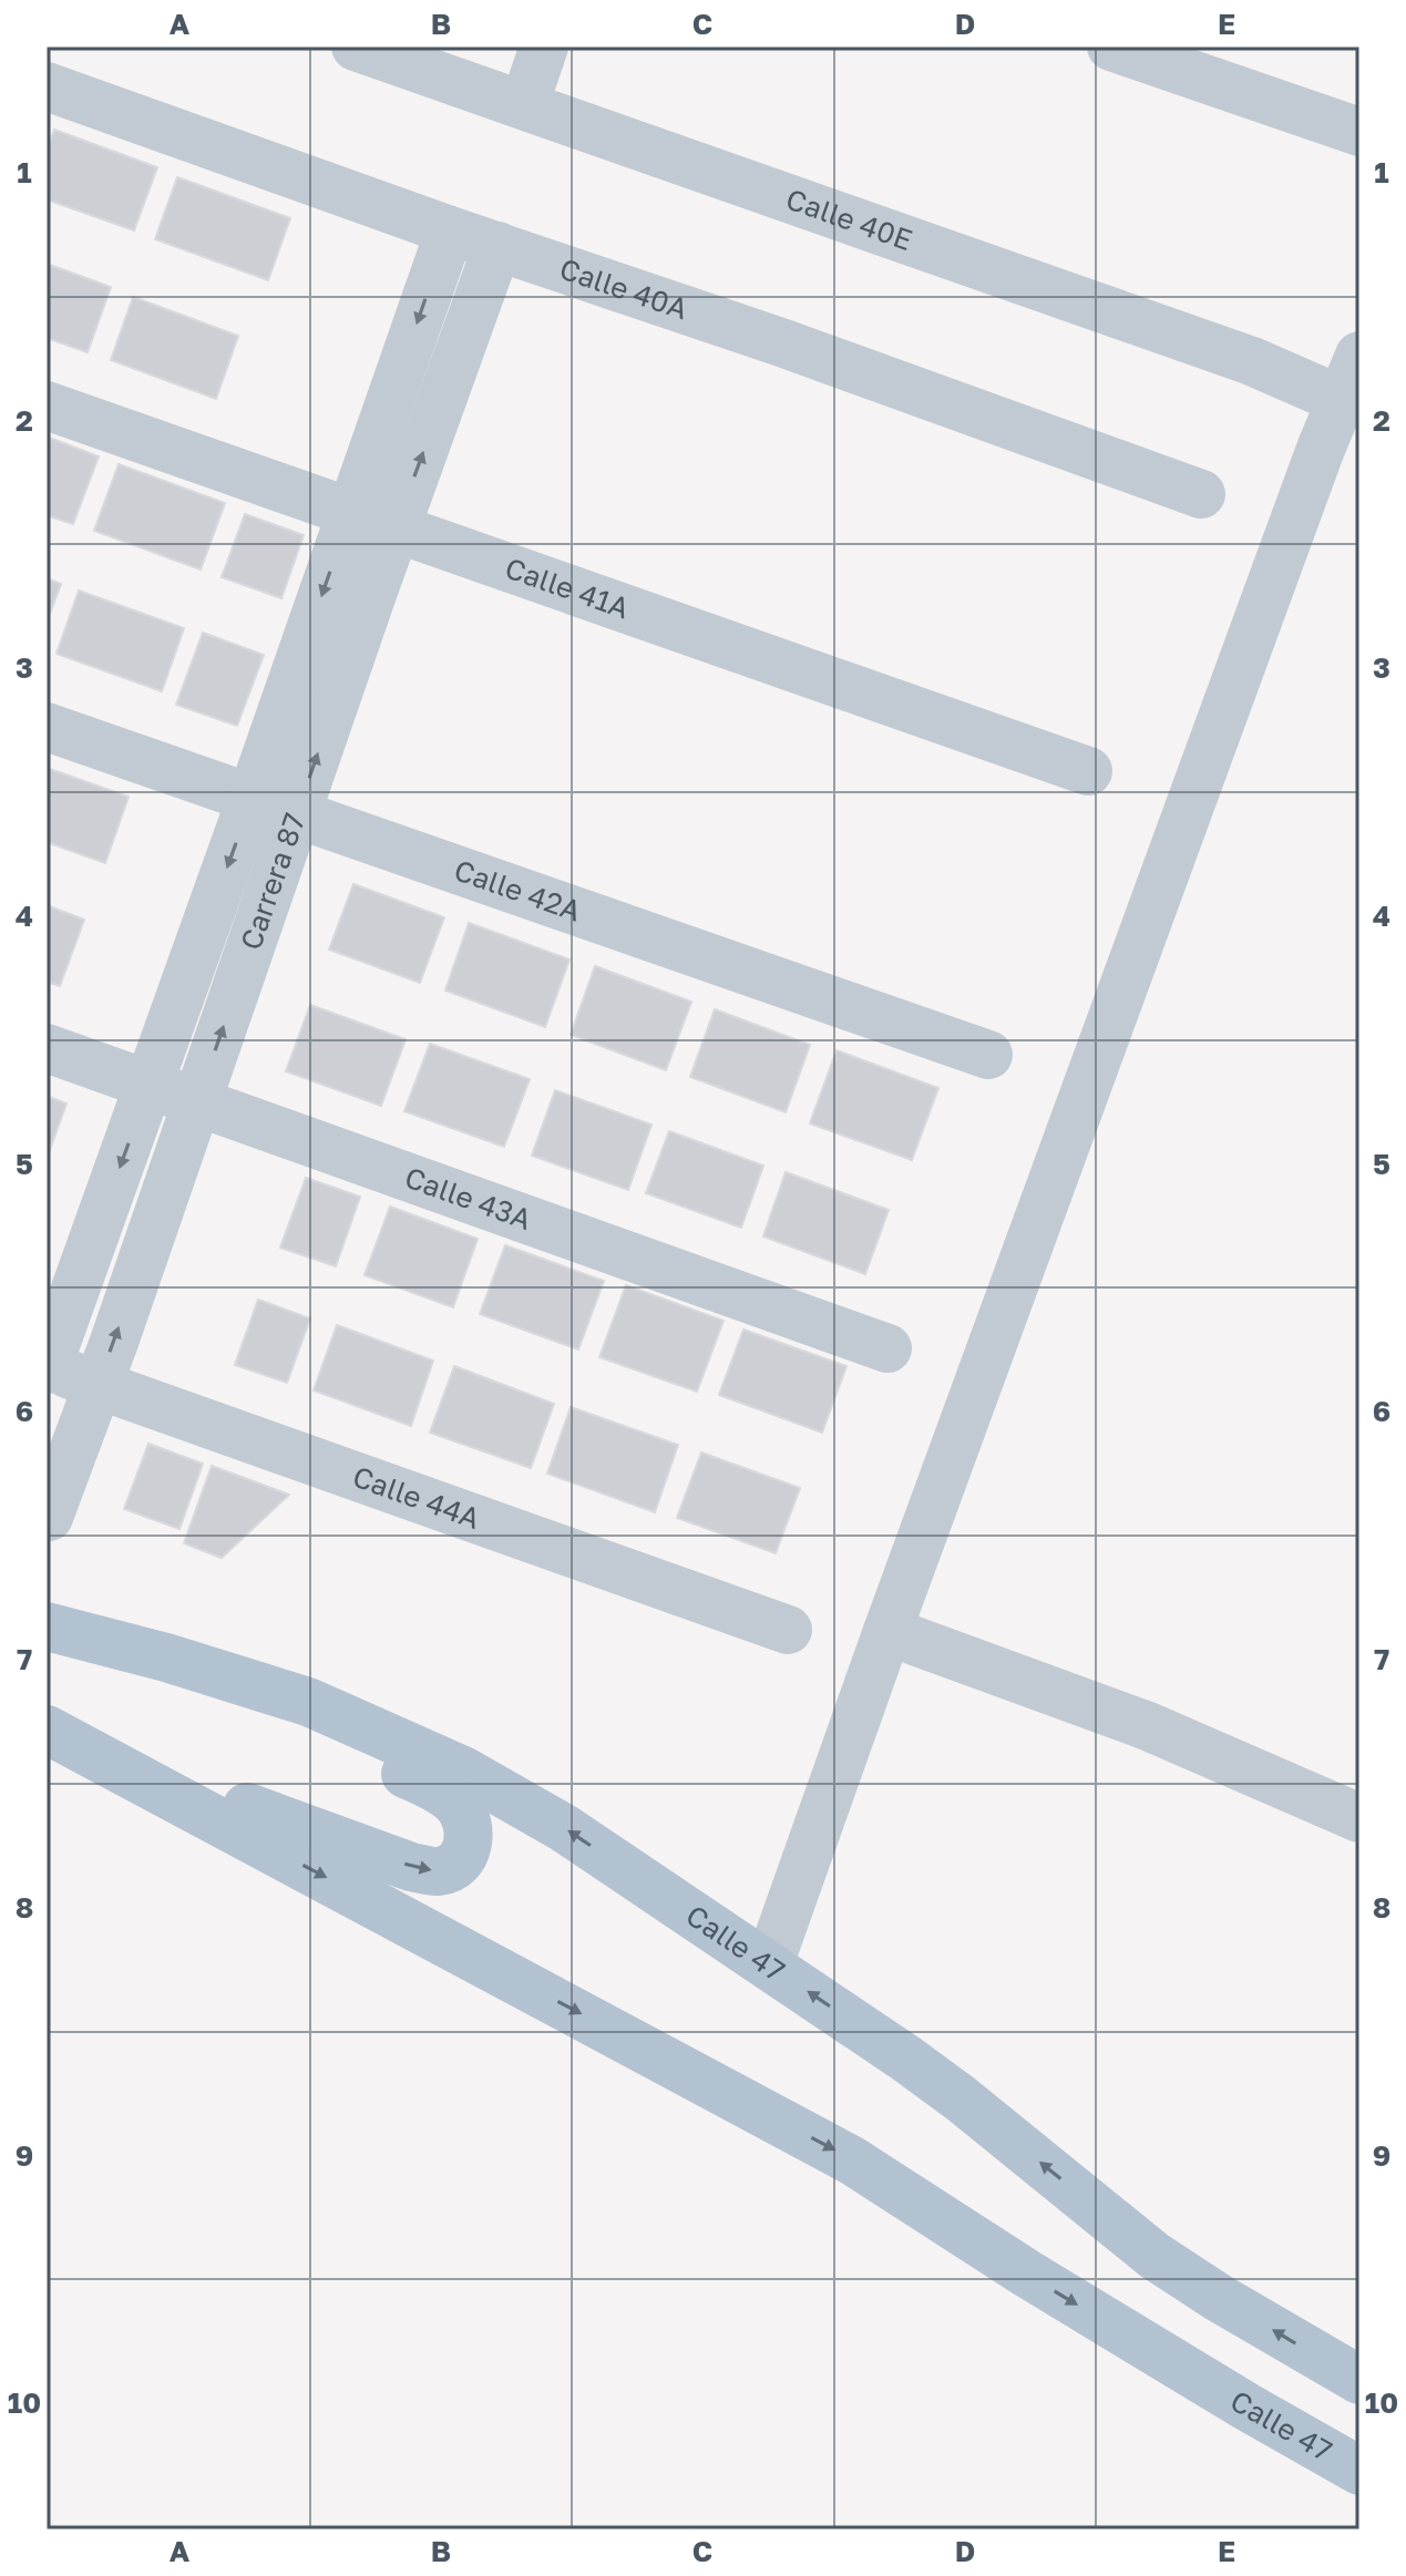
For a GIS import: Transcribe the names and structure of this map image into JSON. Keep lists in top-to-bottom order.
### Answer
{
  "streets": {
    "main road": ["Calle 47"],
    "street": [
      "Calle 40E",
      "Calle 40A",
      "Calle 41A",
      "Carrera 87",
      "Calle 42A",
      "Calle 43A",
      "Calle 44A"
    ]
  },
  "crossings": [
    ["Calle 40A", "Carrera 87"],
    ["Calle 41A", "Carrera 87"],
    ["Carrera 87", "Calle 42A"],
    ["Carrera 87", "Calle 43A"],
    ["Carrera 87", "Calle 44A"]
  ],
  "grid": {
    "columns": [
      "A",
      "B",
      "C",
      "D",
      "E"
    ],
    "rows": [
      "1",
      "2",
      "3",
      "4",
      "5",
      "6",
      "7",
      "8",
      "9",
      "10"
    ]
  }
}
